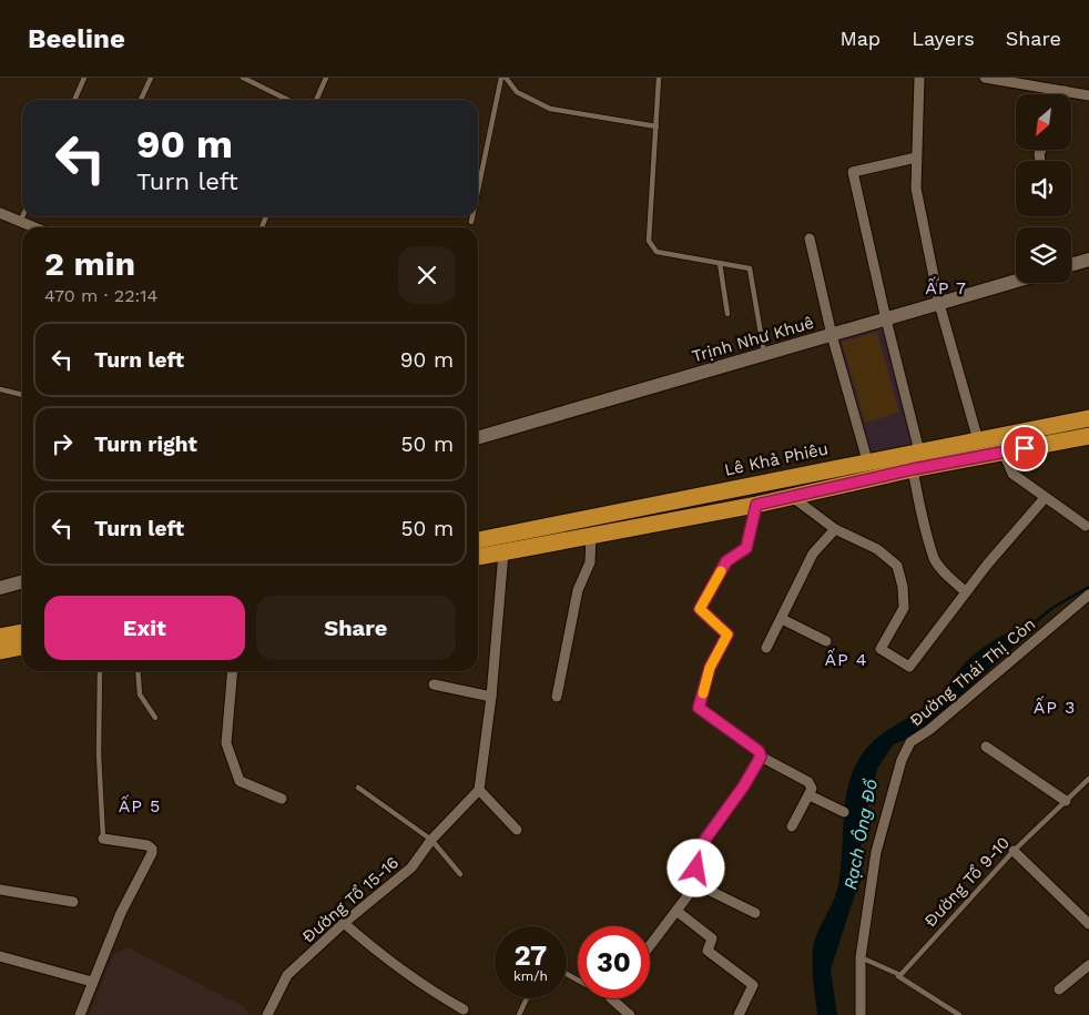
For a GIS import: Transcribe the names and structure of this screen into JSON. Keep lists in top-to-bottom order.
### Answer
{
  "streets": {
    "highway": ["Lê Khả Phiêu"],
    "street": ["Trịnh Như Khuê", "Đường Thái Thị Còn", "Đường Tổ 15-16"],
    "lane": ["Đường Tổ 9-10"]
  },
  "districts": [
    "ẤP 7",
    "ẤP 4",
    "ẤP 3",
    "ẤP 5"
  ],
  "water": ["Rạch Ông Đồ"],
  "north": "bottom left",
  "page": {
    "header": "Beeline",
    "nav": ["Map", "Layers", "Share"],
    "turn": ["90 m", "Turn left"],
    "heading": ["2 min", "470 m · 22:14"],
    "list": [
      {
        "name": "Turn left",
        "value": "90 m"
      },
      {
        "name": "Turn right",
        "value": "50 m"
      },
      {
        "name": "Turn left",
        "value": "50 m"
      }
    ],
    "buttons": ["Exit", "Share"],
    "speed": "27 km/h",
    "limit": "30"
  }
}
